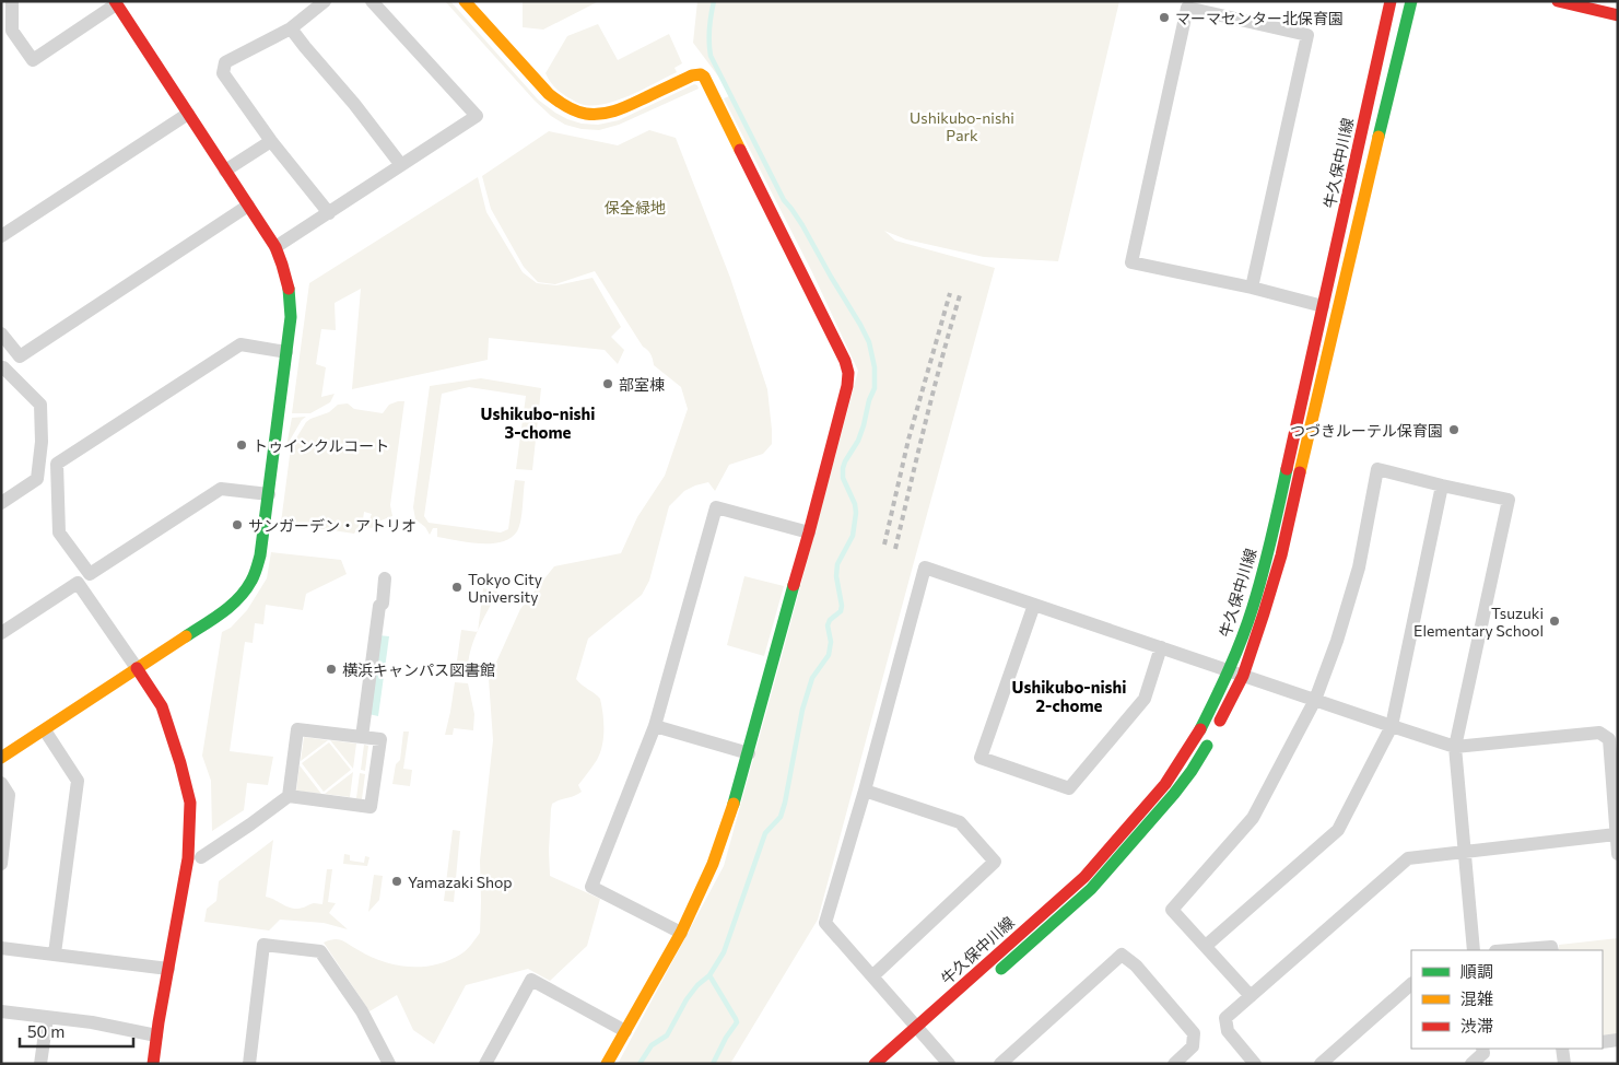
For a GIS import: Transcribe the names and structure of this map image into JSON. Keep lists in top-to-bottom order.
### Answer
{
  "streets": {
    "street": ["牛久保中川線"]
  },
  "districts": ["Ushikubo-nishi 3-chome", "Ushikubo-nishi 2-chome"],
  "parks": ["Ushikubo-nishi Park", "保全緑地"],
  "places": [
    "マーマセンター北保育園",
    "部室棟",
    "つづきルーテル保育園",
    "トゥインクルコート",
    "サンガーデン・アトリオ",
    "Tokyo City University",
    "Tsuzuki Elementary School",
    "横浜キャンパス図書館",
    "Yamazaki Shop"
  ],
  "legend": ["順調", "混雑", "渋滞"],
  "scale_bar": "50 m"
}
